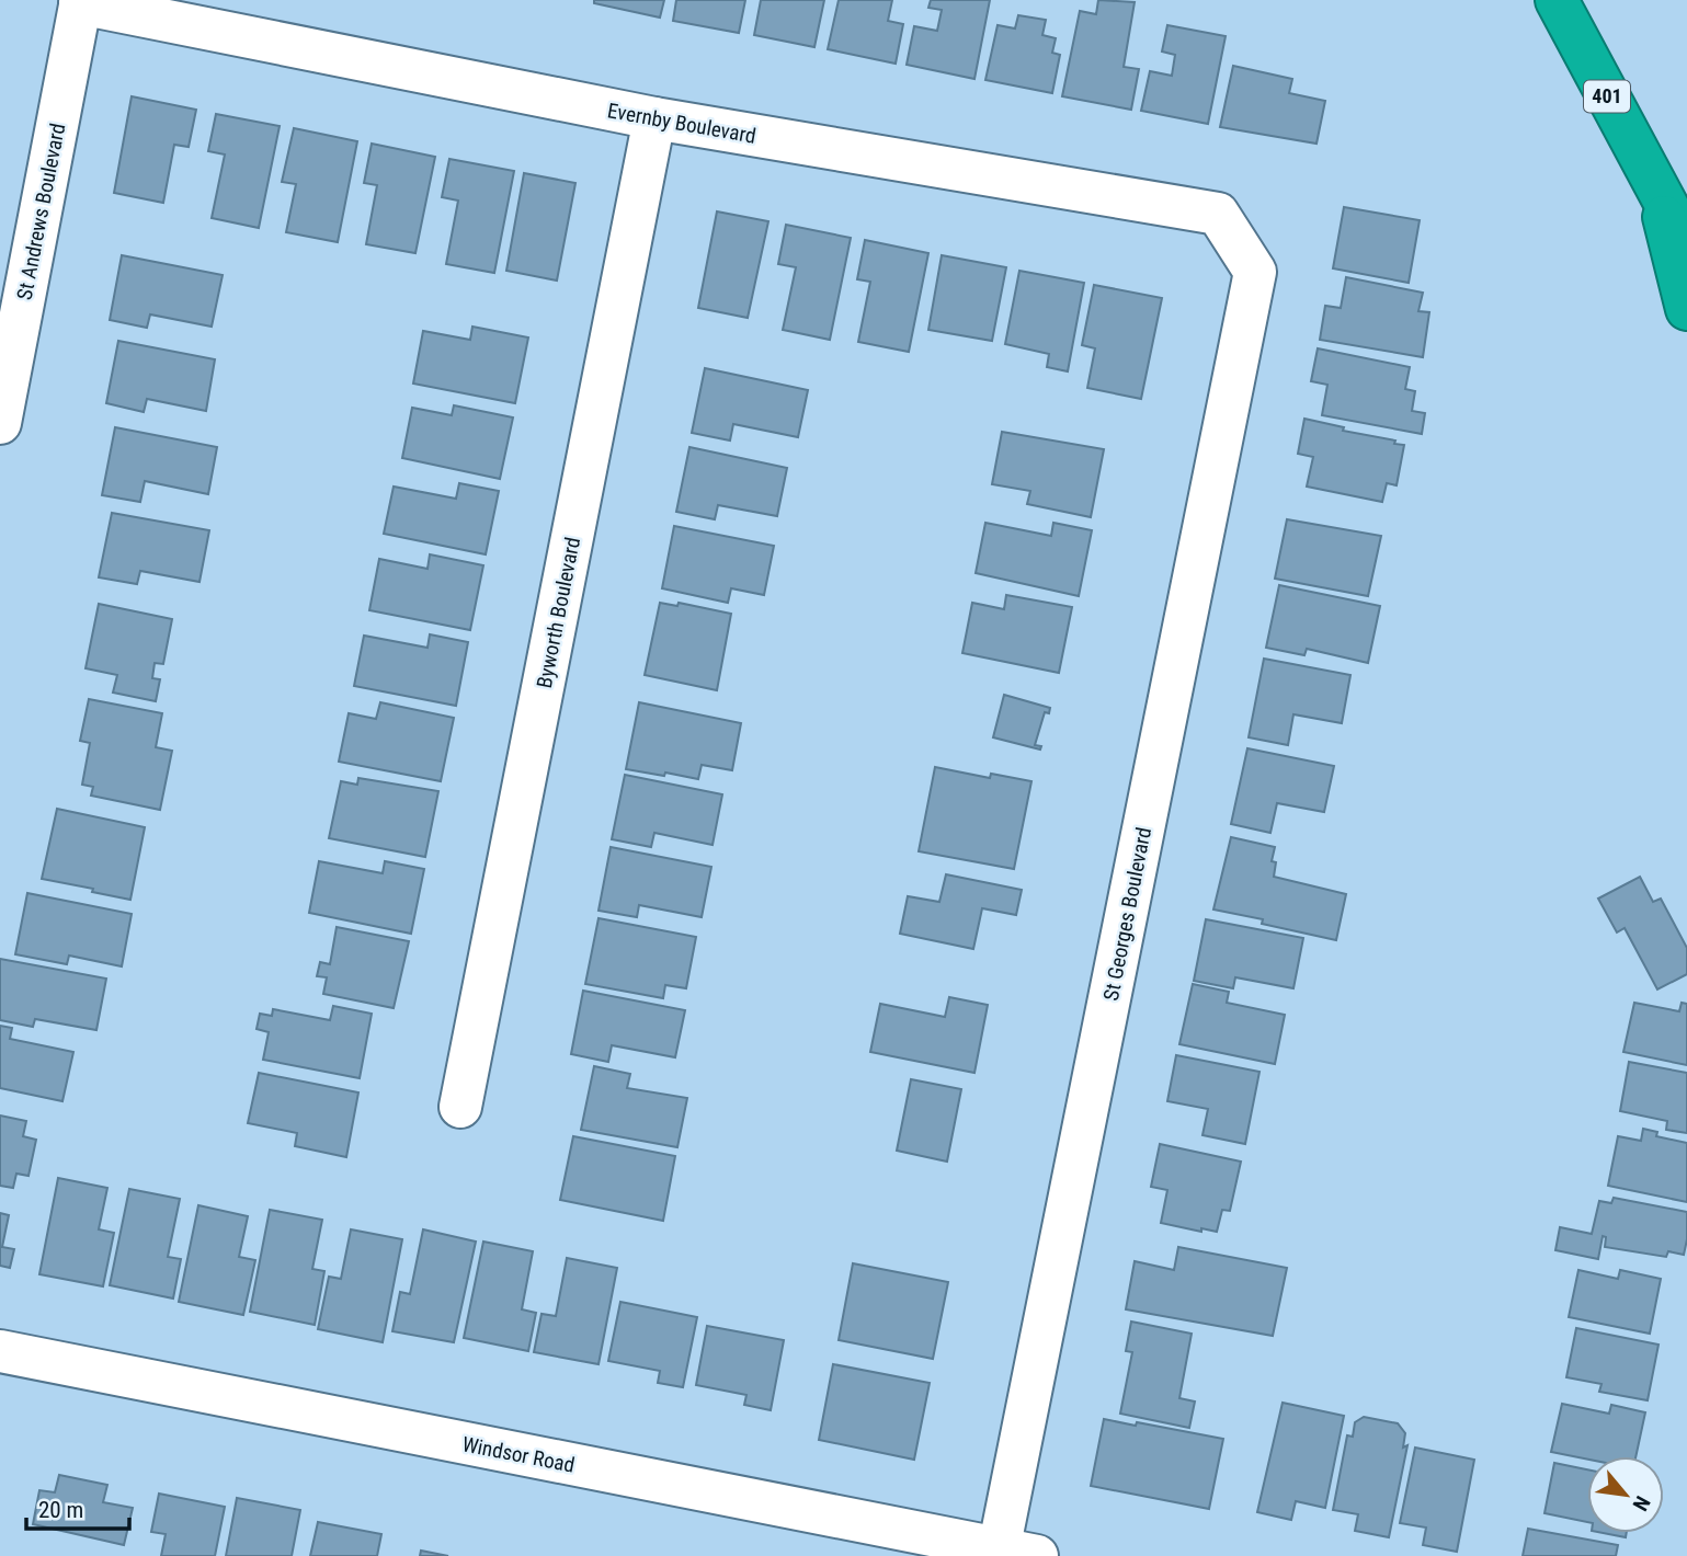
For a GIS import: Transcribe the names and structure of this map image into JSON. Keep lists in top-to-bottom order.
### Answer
{
  "streets": {
    "highway": ["401"],
    "street": [
      "Evernby Boulevard",
      "St Andrews Boulevard",
      "Byworth Boulevard",
      "St Georges Boulevard",
      "Windsor Road"
    ]
  },
  "crossings": [
    ["Evernby Boulevard", "St Andrews Boulevard"],
    ["Evernby Boulevard", "Byworth Boulevard"],
    ["Evernby Boulevard", "St Georges Boulevard"],
    ["St Georges Boulevard", "Windsor Road"]
  ],
  "scale_bar": "20 m",
  "north": "bottom right"
}
